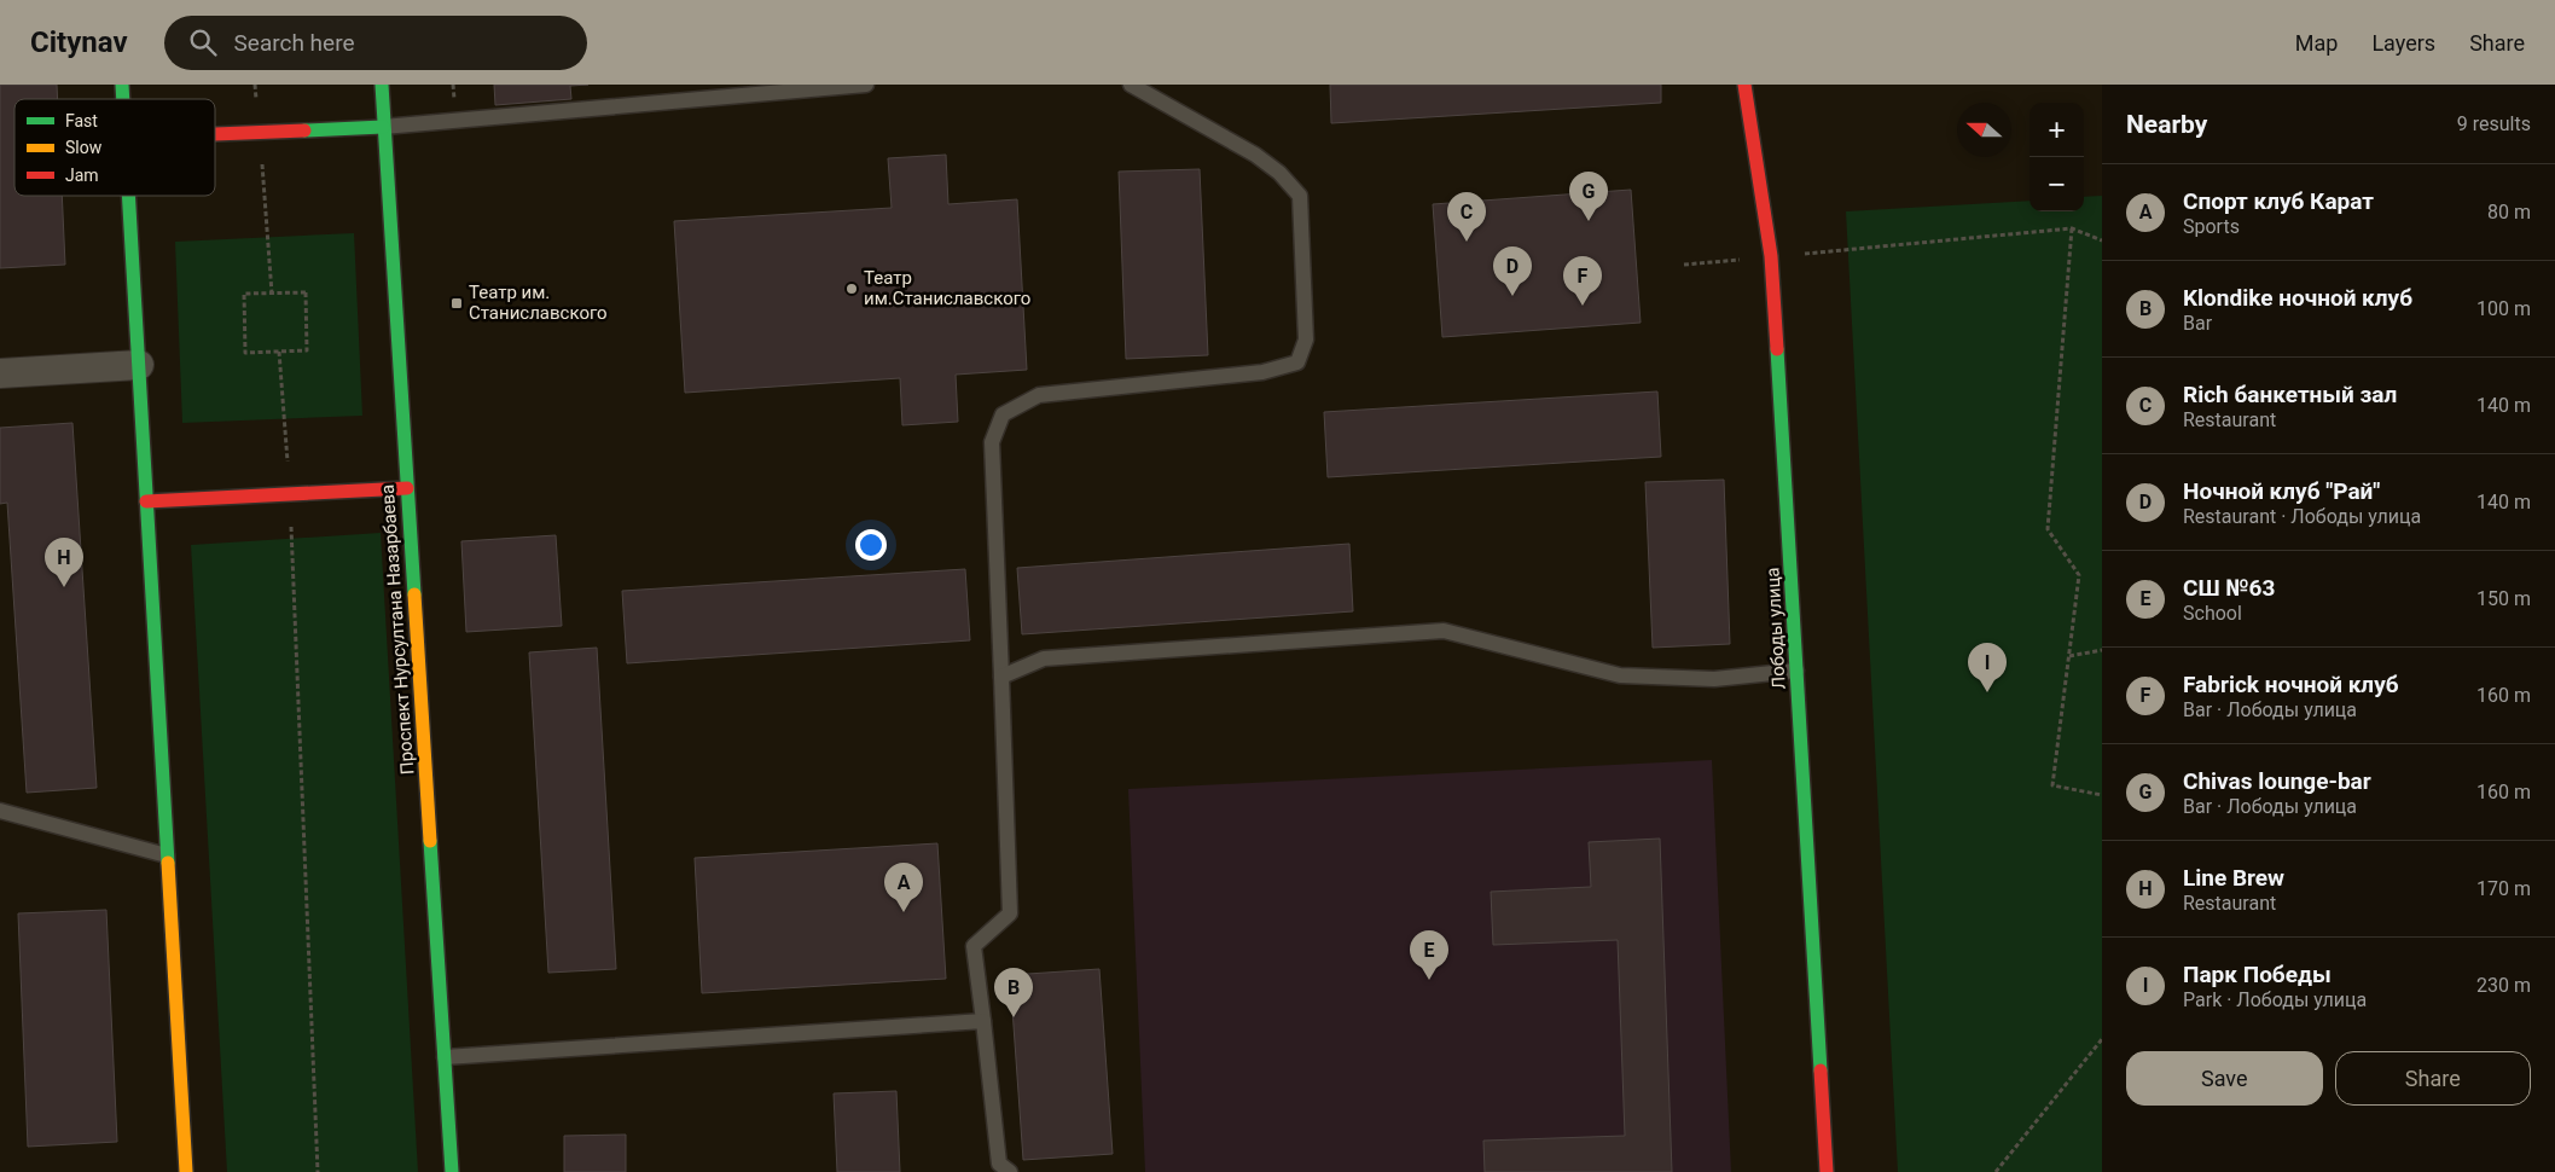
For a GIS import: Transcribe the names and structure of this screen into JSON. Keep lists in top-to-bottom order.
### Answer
{
  "streets": {
    "main road": ["Лободы улица", "Проспект Нурсултана Назарбаева"]
  },
  "places": {
    "other": ["Театр им.Станиславского"],
    "transit": ["Театр им. Станиславского"]
  },
  "legend": ["Fast", "Slow", "Jam"],
  "north": "left",
  "page": {
    "header": "Citynav",
    "search": "Search here",
    "nav": ["Map", "Layers", "Share"],
    "heading": ["Nearby", "9 results"],
    "map_buttons": ["+", "−"],
    "list": [
      {
        "mark": "A",
        "name": "Спорт клуб Карат",
        "note": "Sports",
        "value": "80 m"
      },
      {
        "mark": "B",
        "name": "Klondike ночной клуб",
        "note": "Bar",
        "value": "100 m"
      },
      {
        "mark": "C",
        "name": "Rich банкетный зал",
        "note": "Restaurant",
        "value": "140 m"
      },
      {
        "mark": "D",
        "name": "Ночной клуб \"Рай\"",
        "note": "Restaurant · Лободы улица",
        "value": "140 m"
      },
      {
        "mark": "E",
        "name": "СШ №63",
        "note": "School",
        "value": "150 m"
      },
      {
        "mark": "F",
        "name": "Fabrick ночной клуб",
        "note": "Bar · Лободы улица",
        "value": "160 m"
      },
      {
        "mark": "G",
        "name": "Chivas lounge-bar",
        "note": "Bar · Лободы улица",
        "value": "160 m"
      },
      {
        "mark": "H",
        "name": "Line Brew",
        "note": "Restaurant",
        "value": "170 m"
      },
      {
        "mark": "I",
        "name": "Парк Победы",
        "note": "Park · Лободы улица",
        "value": "230 m"
      }
    ],
    "pins": [
      "G",
      "C",
      "D",
      "F",
      "H",
      "I",
      "A",
      "E",
      "B"
    ],
    "buttons": ["Save", "Share"]
  }
}
